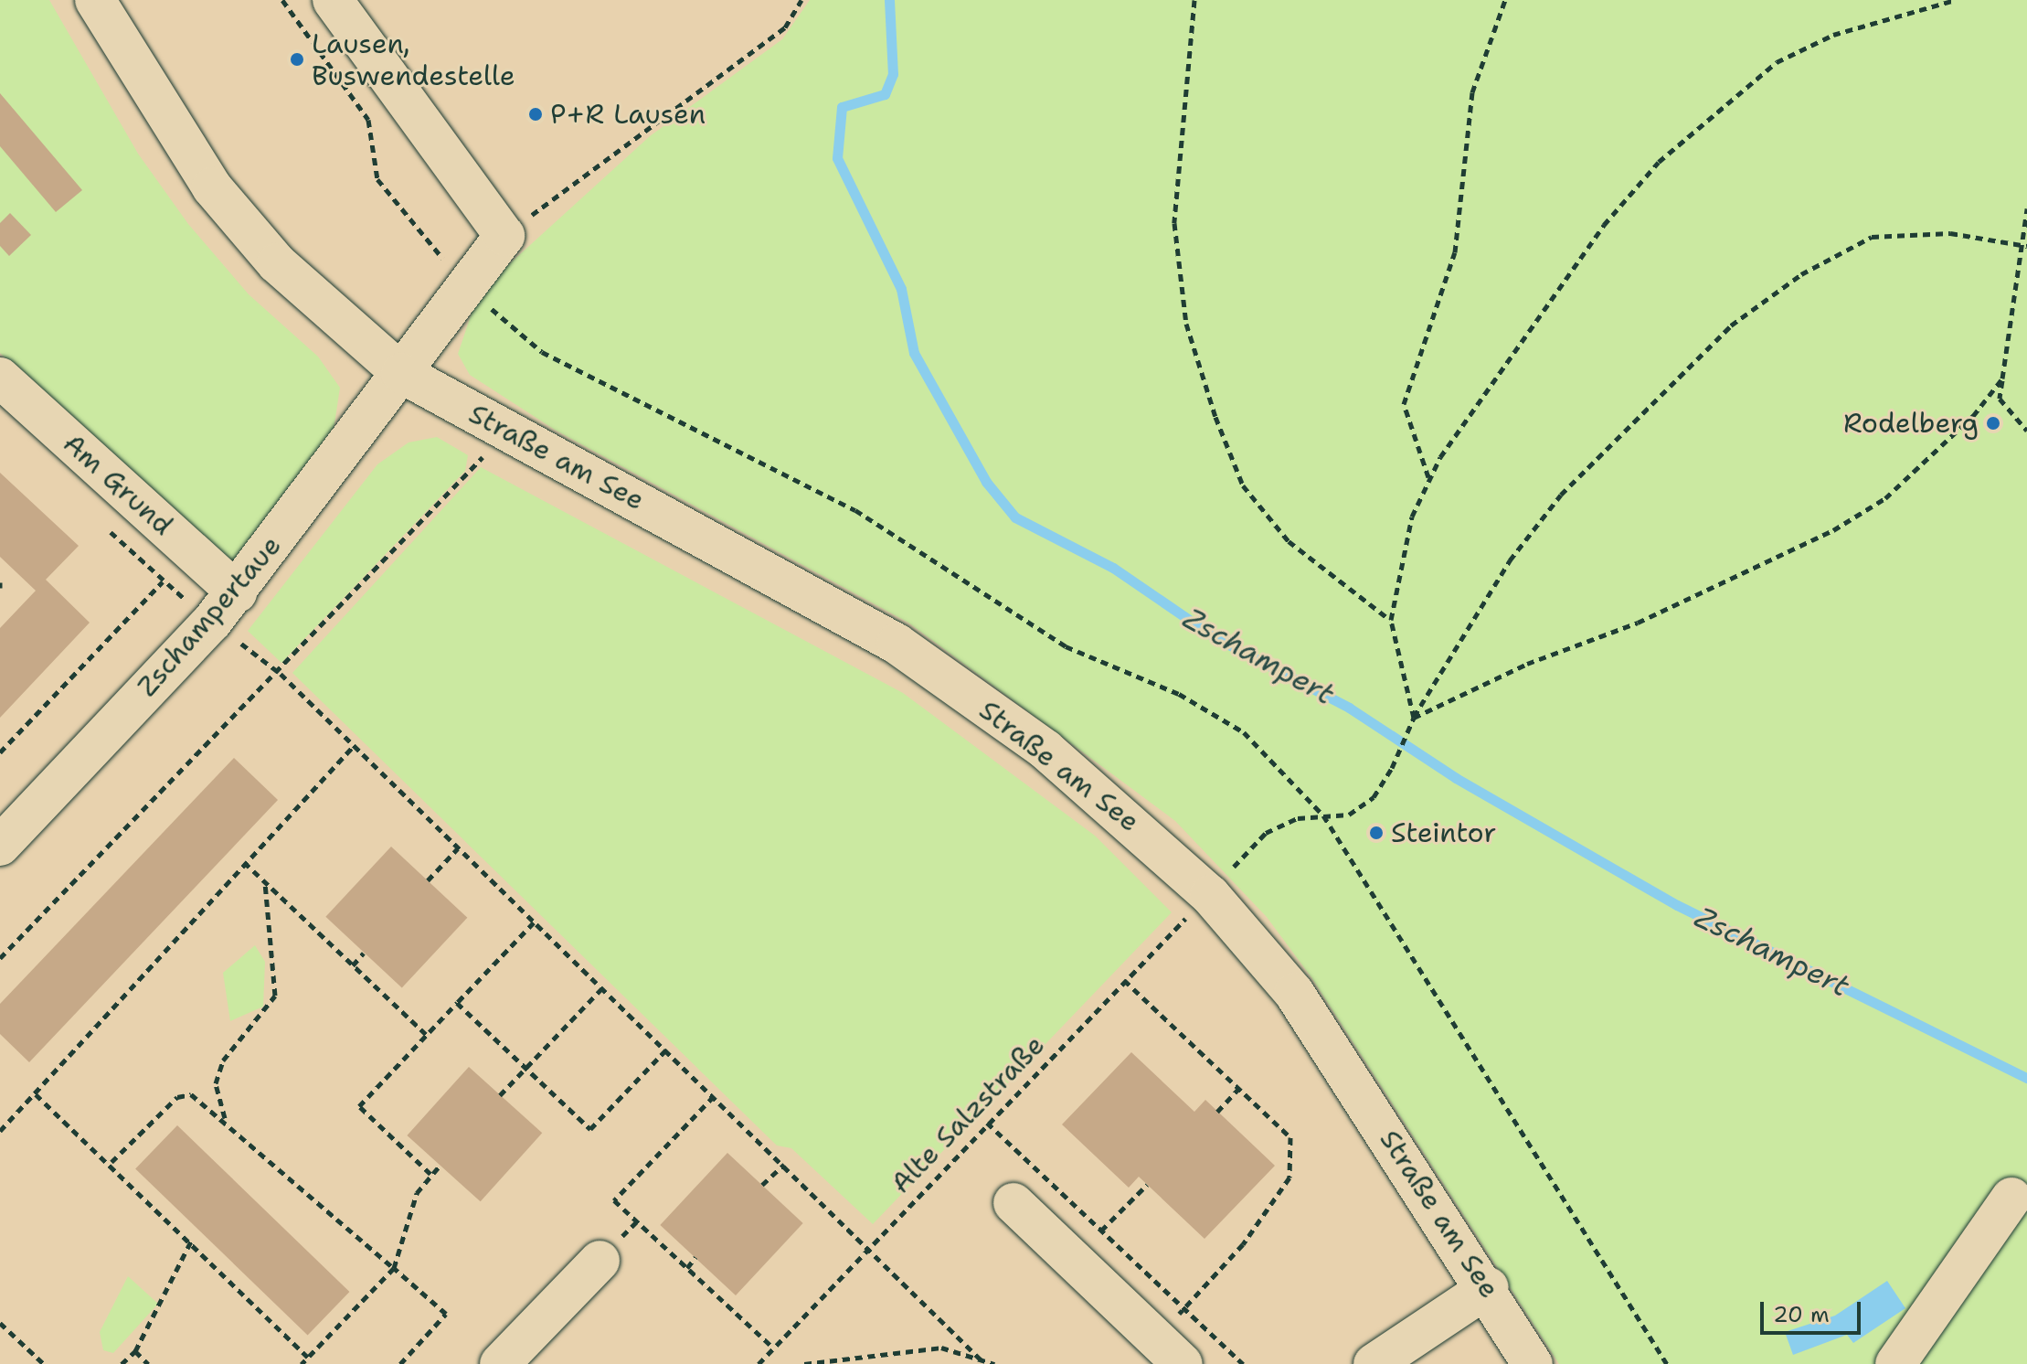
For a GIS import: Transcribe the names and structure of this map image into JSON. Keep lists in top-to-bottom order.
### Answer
{
  "streets": {
    "main road": ["Straße am See", "Am Grund", "Zschampertaue"],
    "path": ["Alte Salzstraße"]
  },
  "crossings": [
    ["Straße am See", "Zschampertaue"],
    ["Straße am See", "Alte Salzstraße"],
    ["Am Grund", "Zschampertaue"]
  ],
  "water": ["Zschampert"],
  "places": [
    "Lausen, Buswendestelle",
    "P+R Lausen",
    "Rodelberg",
    "Steintor"
  ],
  "scale_bar": "20 m"
}
